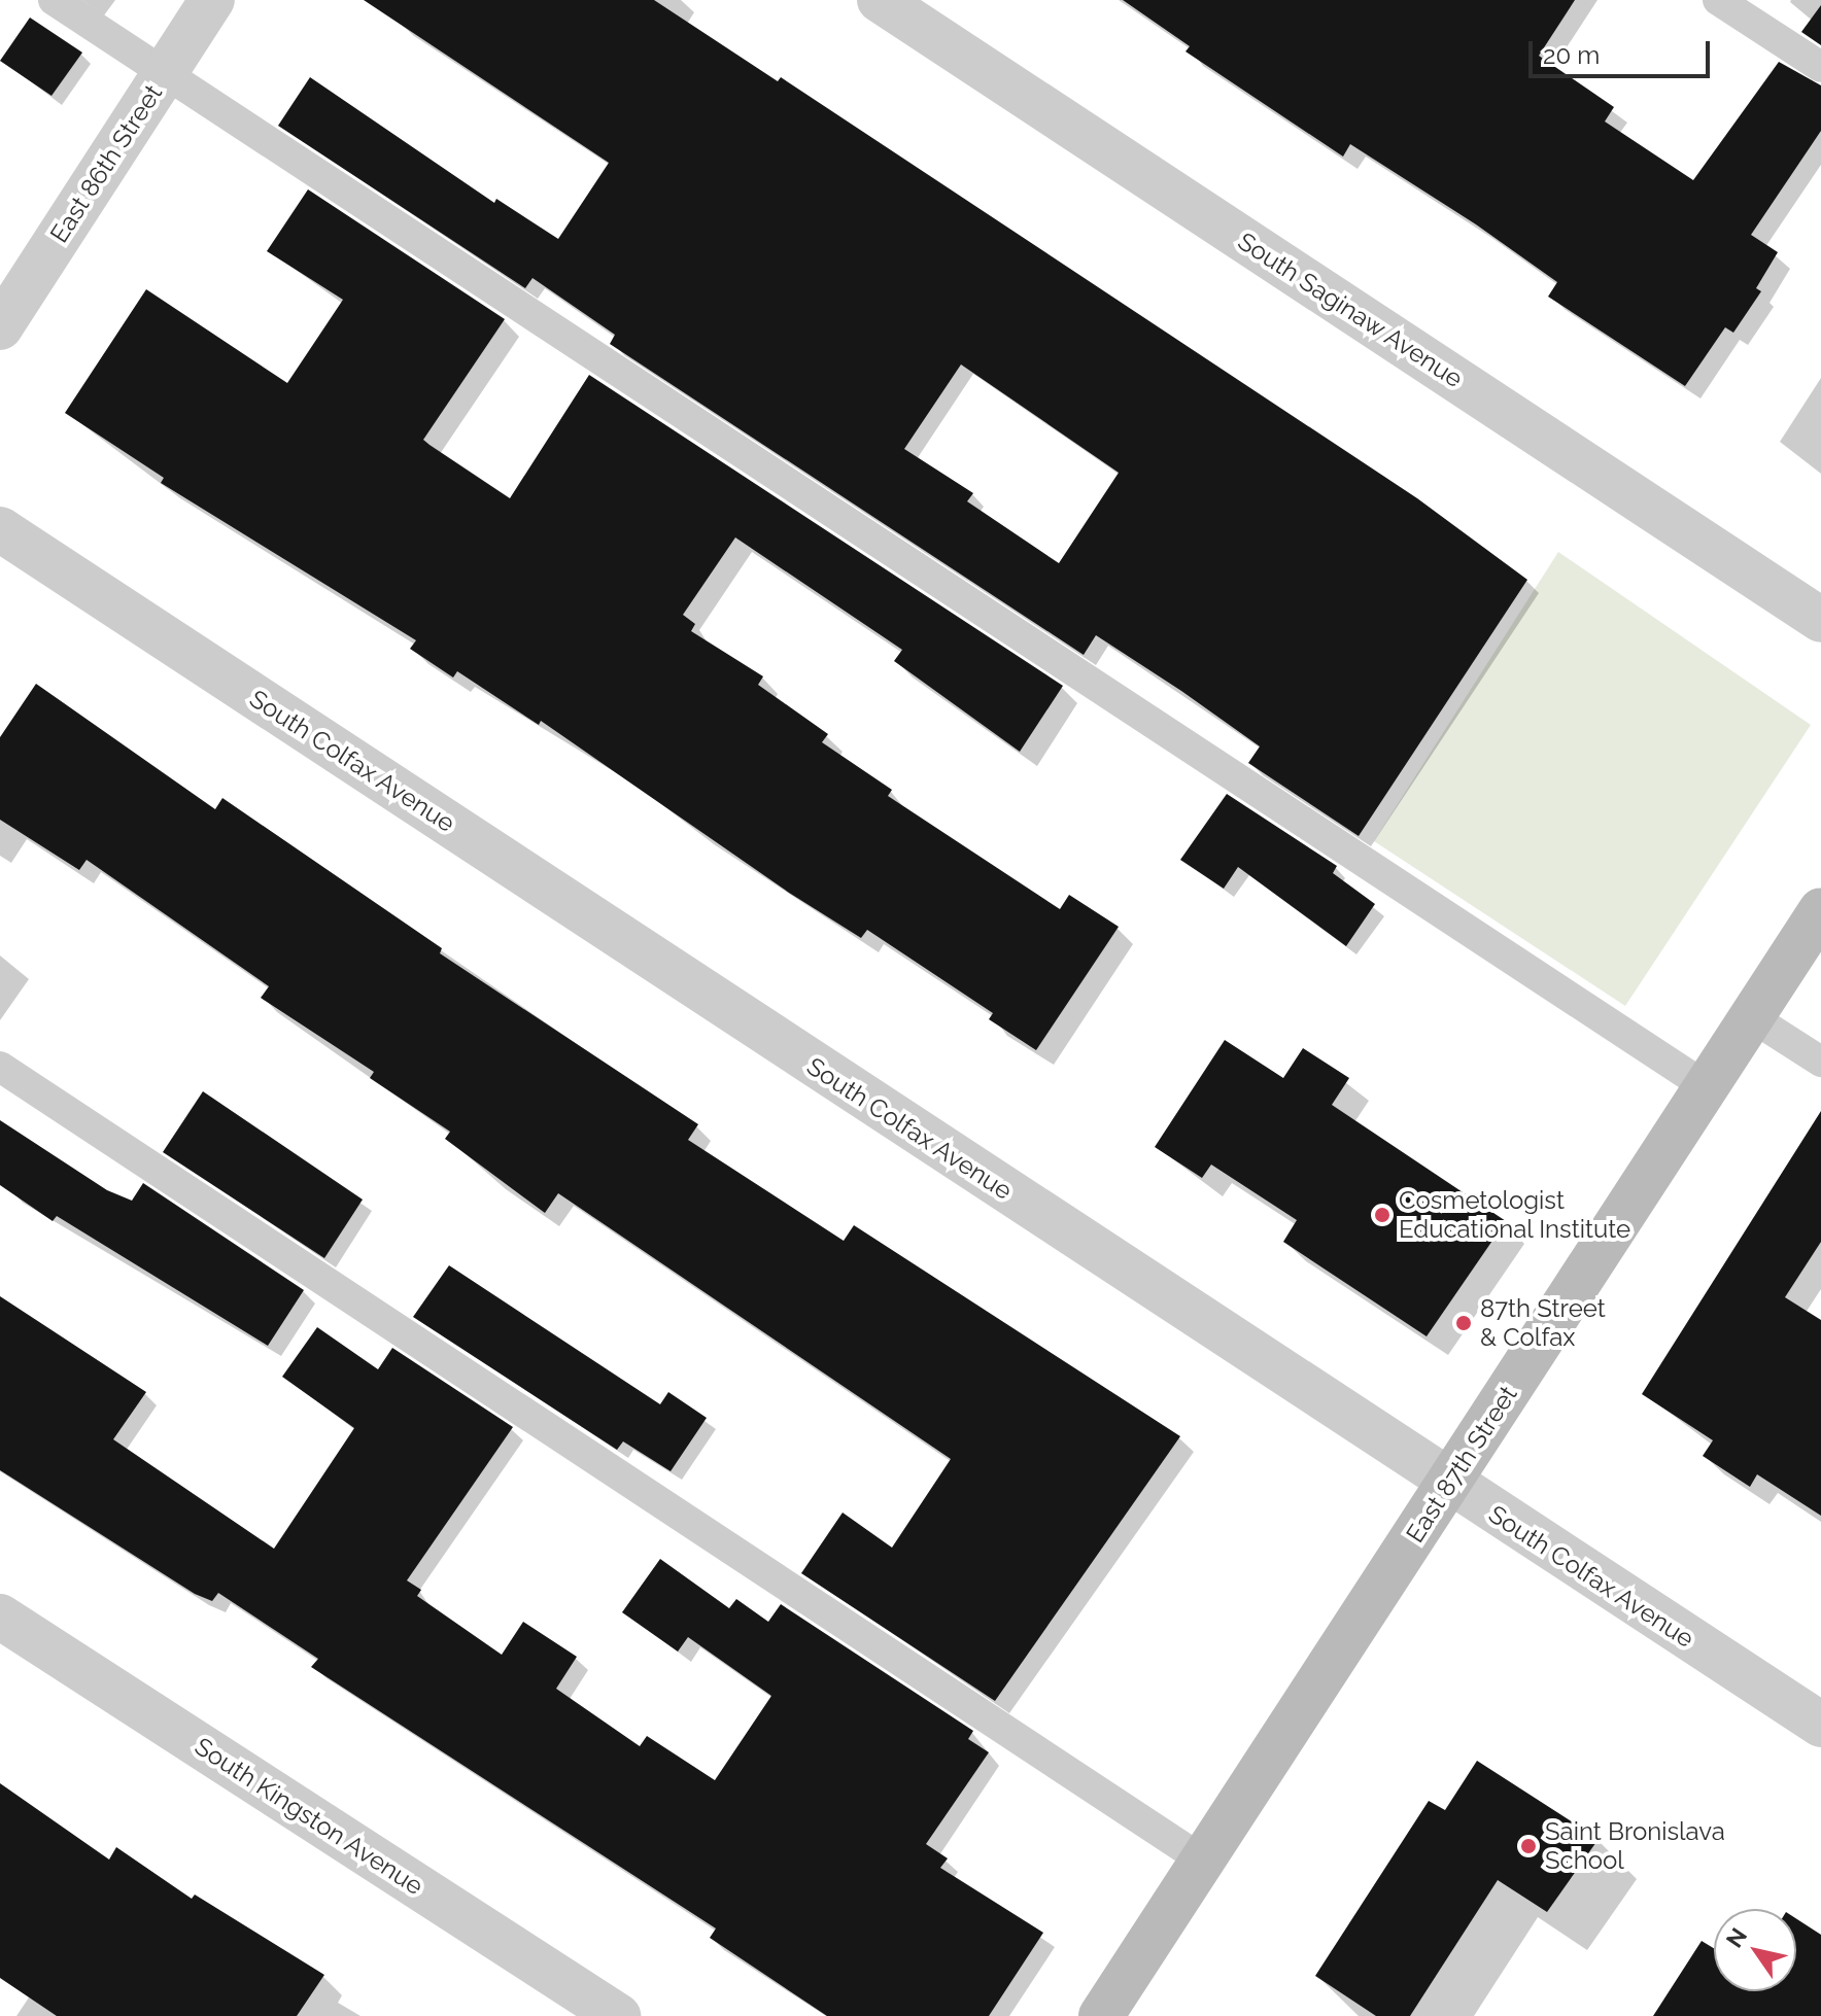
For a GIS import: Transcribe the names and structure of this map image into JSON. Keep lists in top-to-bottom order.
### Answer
{
  "streets": {
    "main road": ["East 87th Street"],
    "street": [
      "East 86th Street",
      "South Saginaw Avenue",
      "South Colfax Avenue",
      "South Kingston Avenue"
    ]
  },
  "crossings": [
    ["South Colfax Avenue", "East 87th Street"]
  ],
  "places": ["Cosmetologist Educational Institute", "87th Street & Colfax", "Saint Bronislava School"],
  "scale_bar": "20 m",
  "north": "top left"
}
